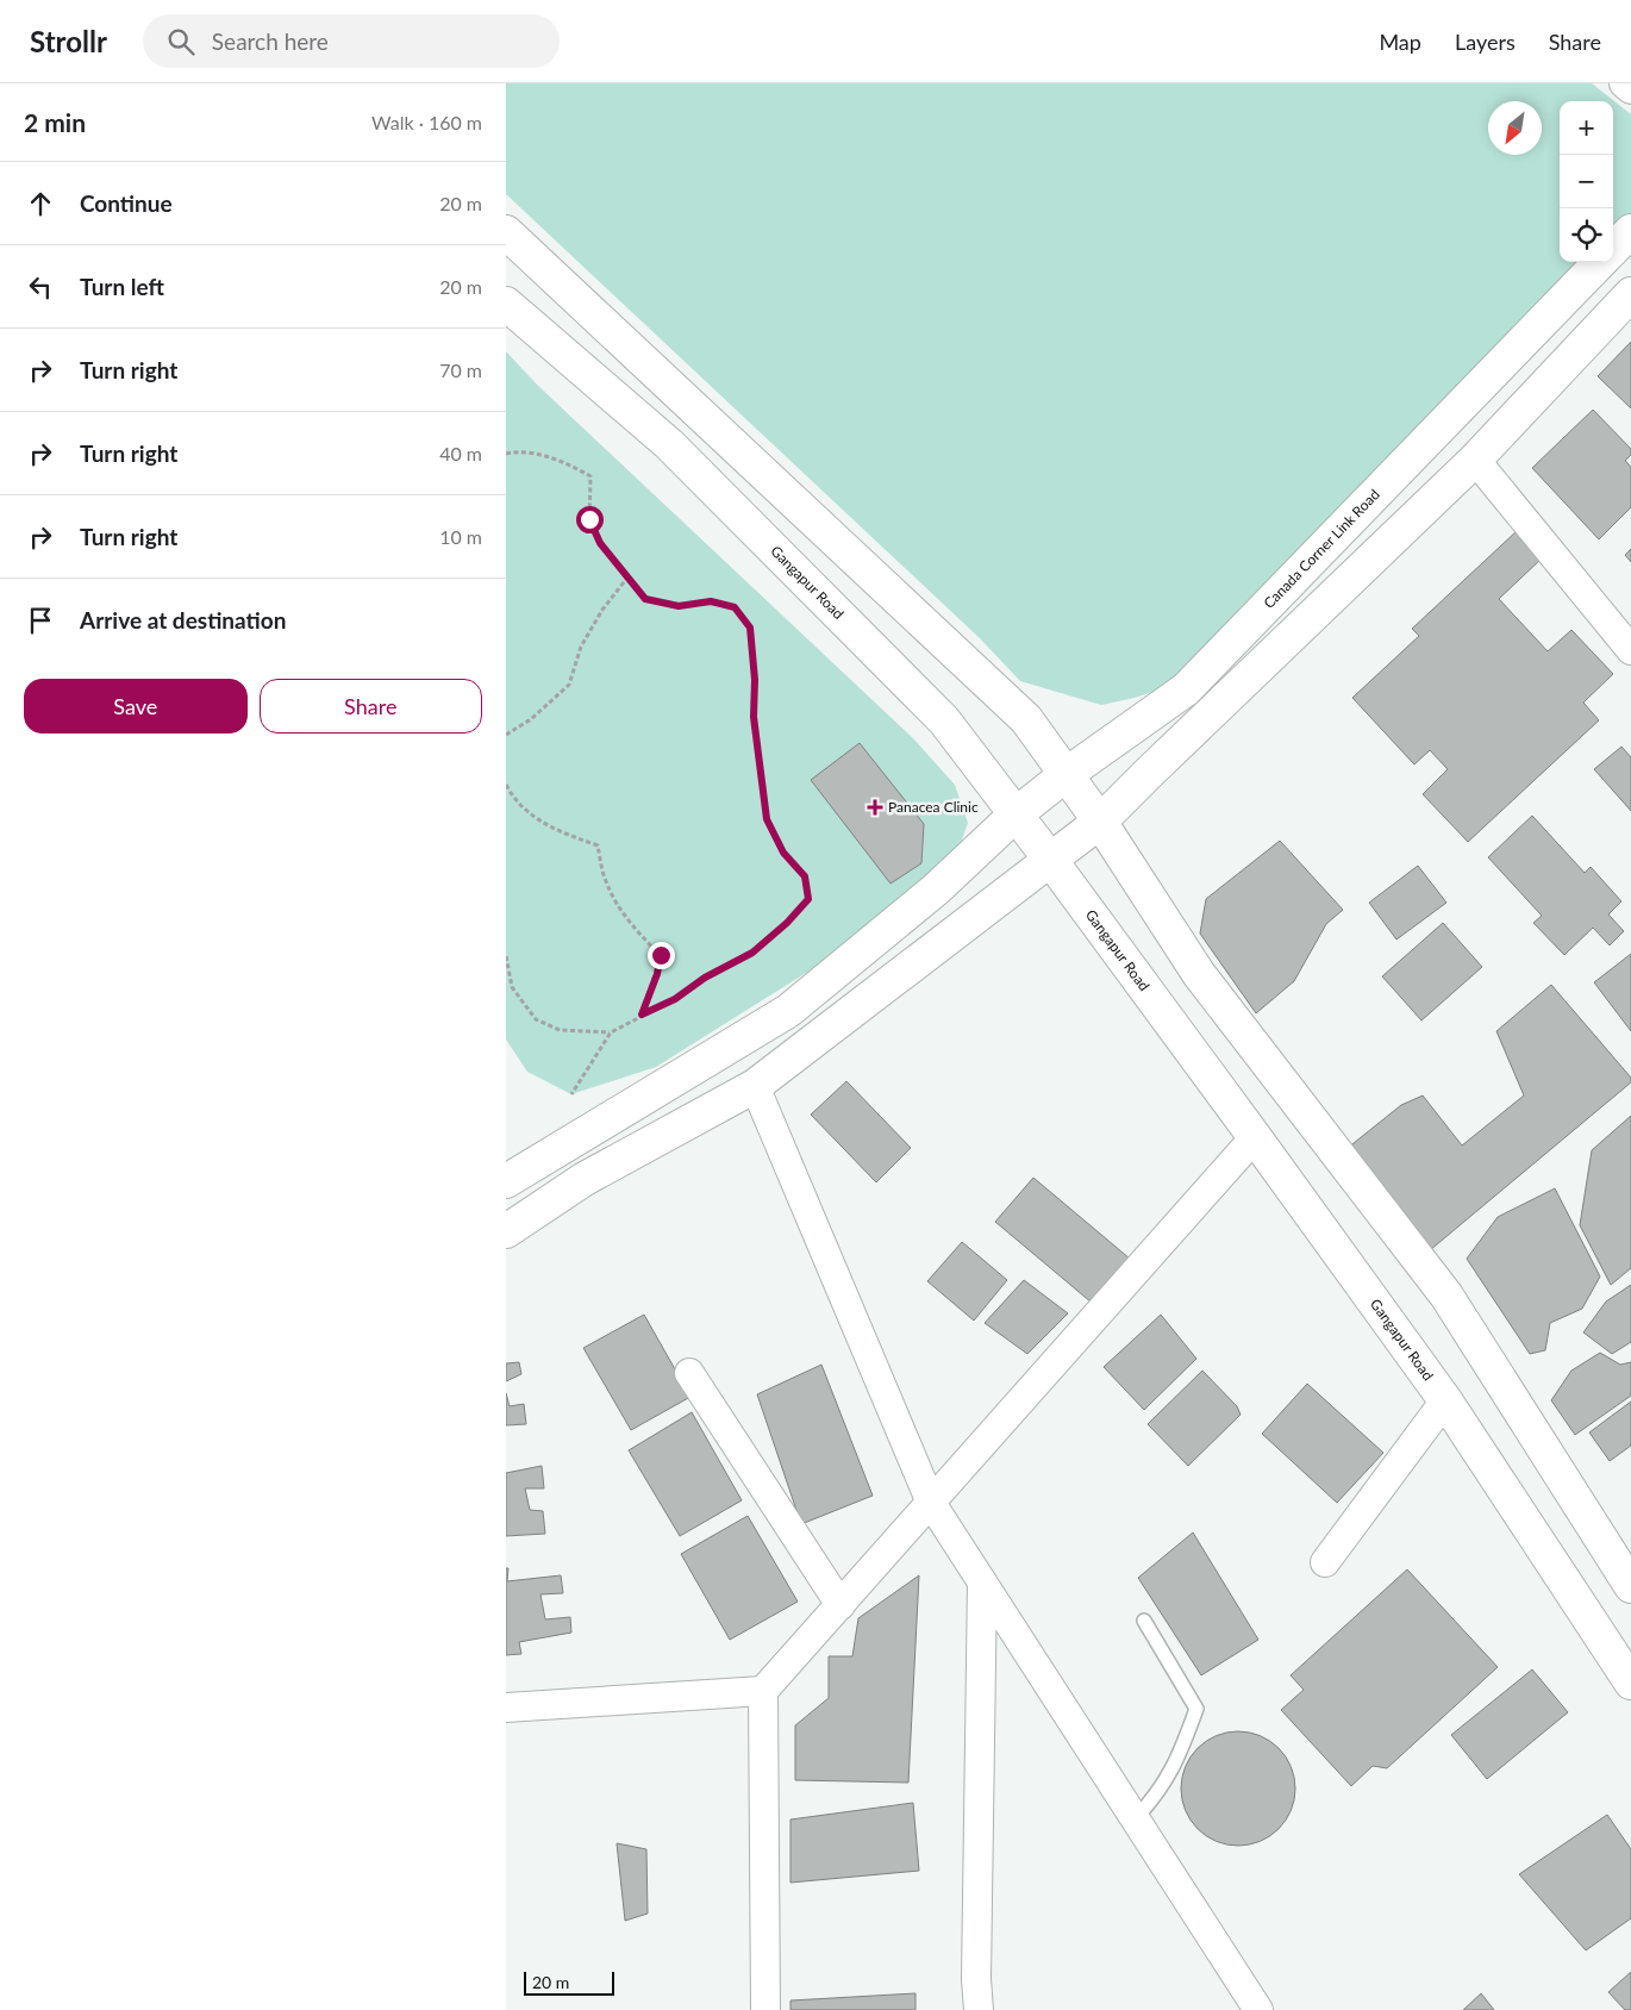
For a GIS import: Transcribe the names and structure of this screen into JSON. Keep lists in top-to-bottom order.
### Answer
{
  "streets": {
    "main road": ["Canada Corner Link Road", "Gangapur Road"]
  },
  "crossings": [
    ["Canada Corner Link Road", "Gangapur Road"]
  ],
  "places": {
    "health": ["Panacea Clinic"]
  },
  "scale_bar": "20 m",
  "north": "bottom left",
  "page": {
    "header": "Strollr",
    "search": "Search here",
    "nav": ["Map", "Layers", "Share"],
    "heading": ["2 min", "Walk · 160 m"],
    "map_buttons": ["+", "−"],
    "list": [
      ["Continue", "20 m"],
      ["Turn left", "20 m"],
      ["Turn right", "70 m"],
      ["Turn right", "40 m"],
      ["Turn right", "10 m"],
      "Arrive at destination"
    ],
    "buttons": ["Save", "Share"],
    "scale": "20 m"
  }
}
